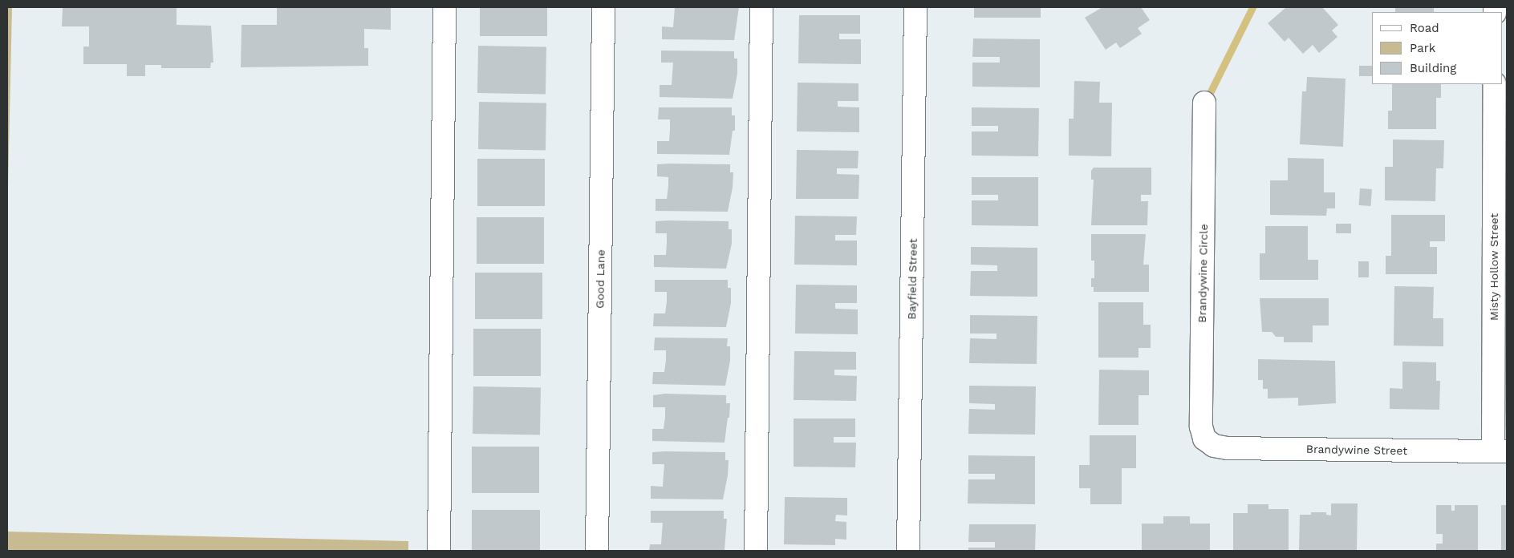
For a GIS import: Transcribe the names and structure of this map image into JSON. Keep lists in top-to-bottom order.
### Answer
{
  "streets": {
    "street": [
      "Misty Hollow Street",
      "Brandywine Circle",
      "Good Lane",
      "Bayfield Street",
      "Brandywine Street"
    ]
  },
  "crossings": [
    ["Misty Hollow Street", "Brandywine Street"],
    ["Brandywine Circle", "Brandywine Street"]
  ],
  "legend": ["Road", "Park", "Building"]
}
